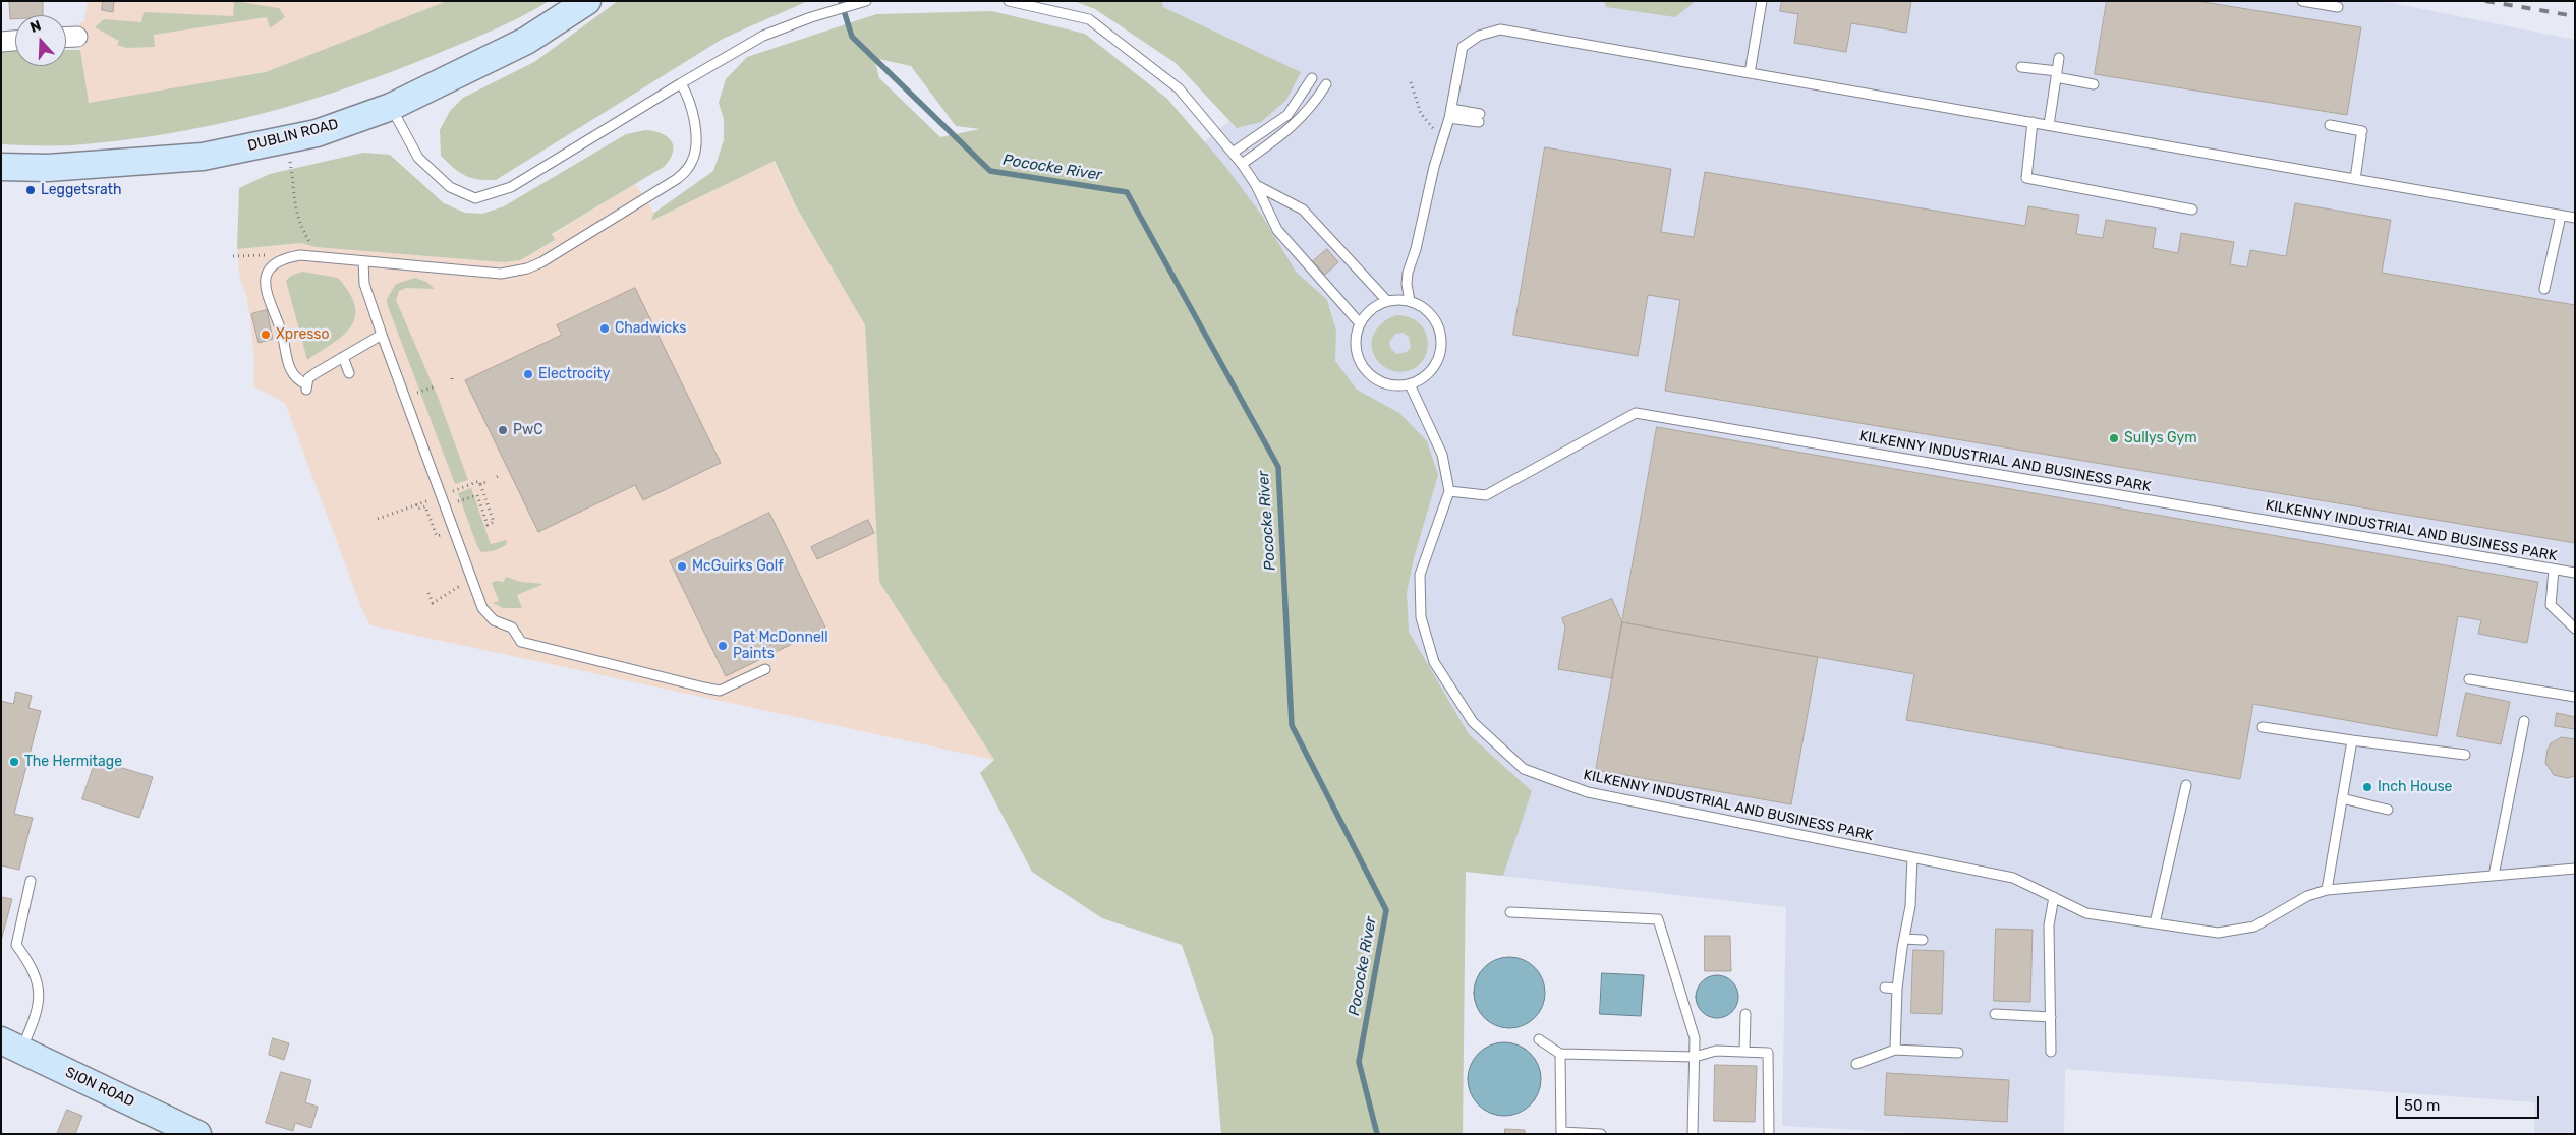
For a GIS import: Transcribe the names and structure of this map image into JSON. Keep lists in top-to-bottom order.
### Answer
{
  "streets": {
    "main road": ["DUBLIN ROAD", "SION ROAD"],
    "lane": ["KILKENNY INDUSTRIAL AND BUSINESS PARK"]
  },
  "water": ["Pococke River"],
  "places": [
    "Leggetsrath",
    "Chadwicks",
    "Xpresso",
    "Electrocity",
    "PwC",
    "Sullys Gym",
    "McGuirks Golf",
    "Pat McDonnell Paints",
    "The Hermitage",
    "Inch House"
  ],
  "scale_bar": "50 m",
  "north": "top"
}
